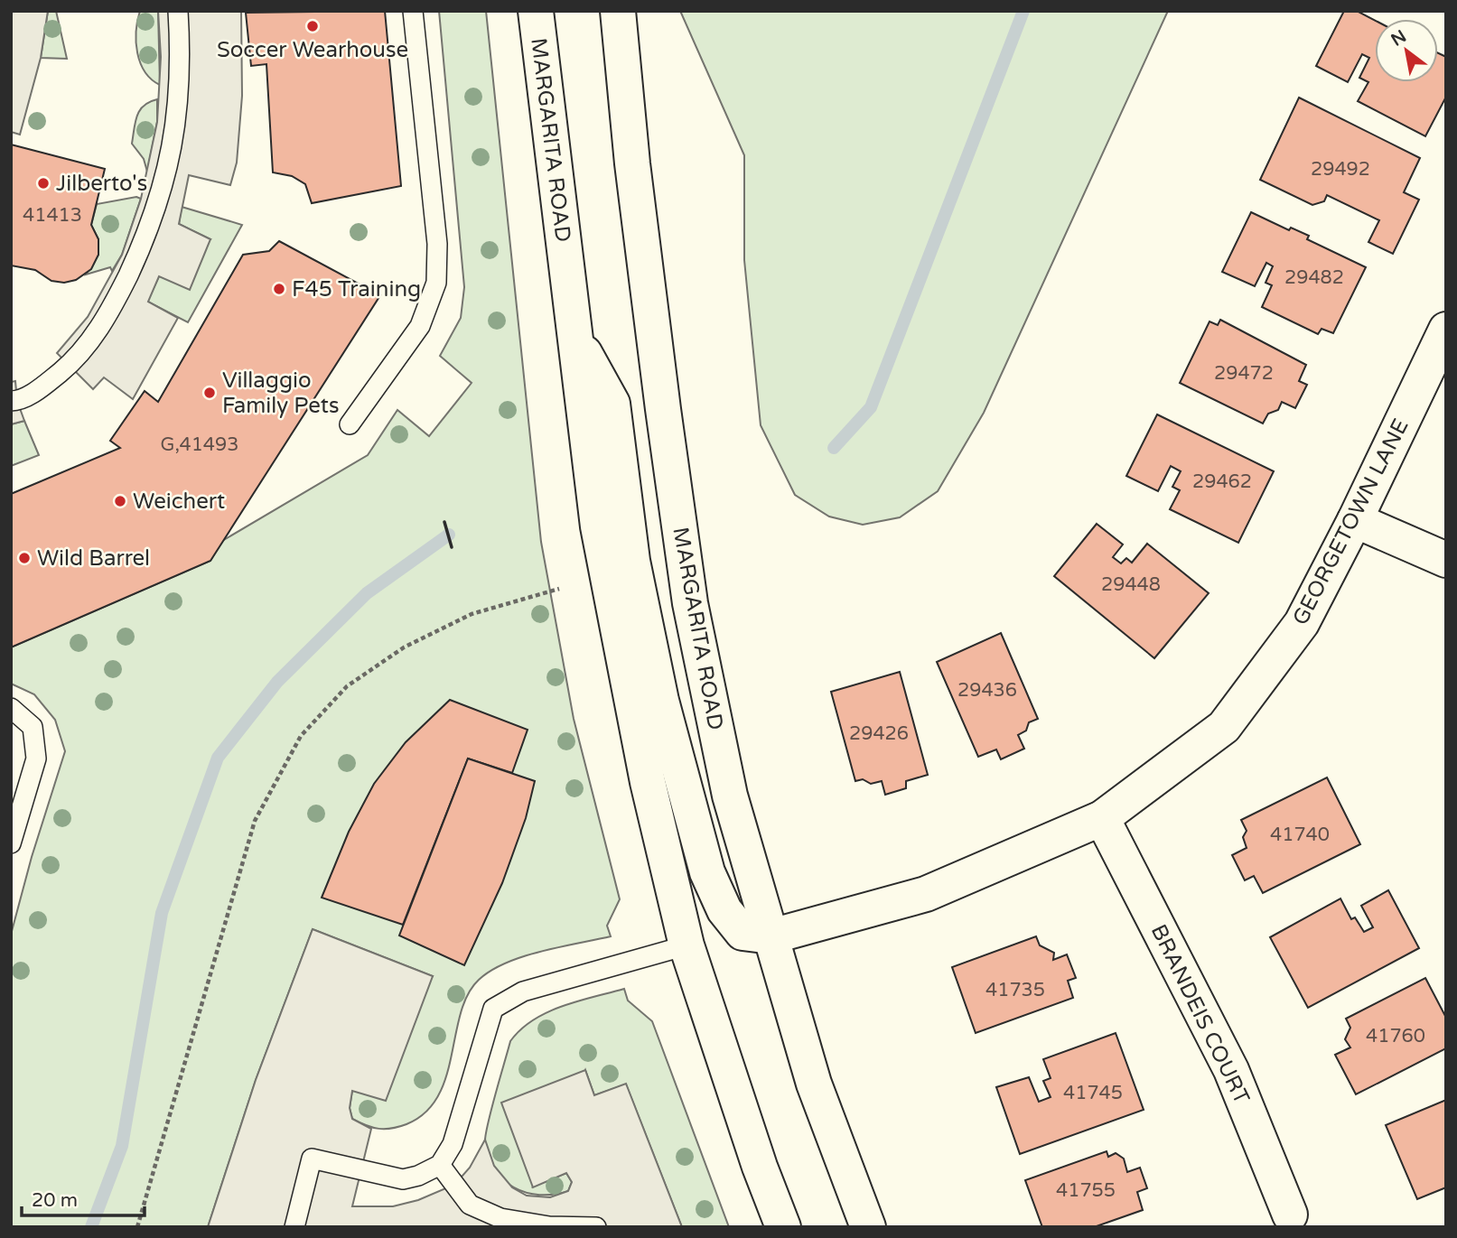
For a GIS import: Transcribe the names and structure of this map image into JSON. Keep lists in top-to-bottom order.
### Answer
{
  "streets": {
    "main road": ["MARGARITA ROAD", "GEORGETOWN LANE", "BRANDEIS COURT"]
  },
  "crossings": [
    ["MARGARITA ROAD", "GEORGETOWN LANE"],
    ["GEORGETOWN LANE", "BRANDEIS COURT"]
  ],
  "places": [
    "Soccer Wearhouse",
    "Jilberto's",
    "F45 Training",
    "Villaggio Family Pets",
    "Weichert",
    "Wild Barrel"
  ],
  "house_numbers": [
    "29492",
    "41413",
    "29482",
    "29472",
    "G,41493",
    "29462",
    "29448",
    "29436",
    "29426",
    "41740",
    "41735",
    "41760",
    "41745",
    "41755"
  ],
  "scale_bar": "20 m",
  "north": "top left"
}
